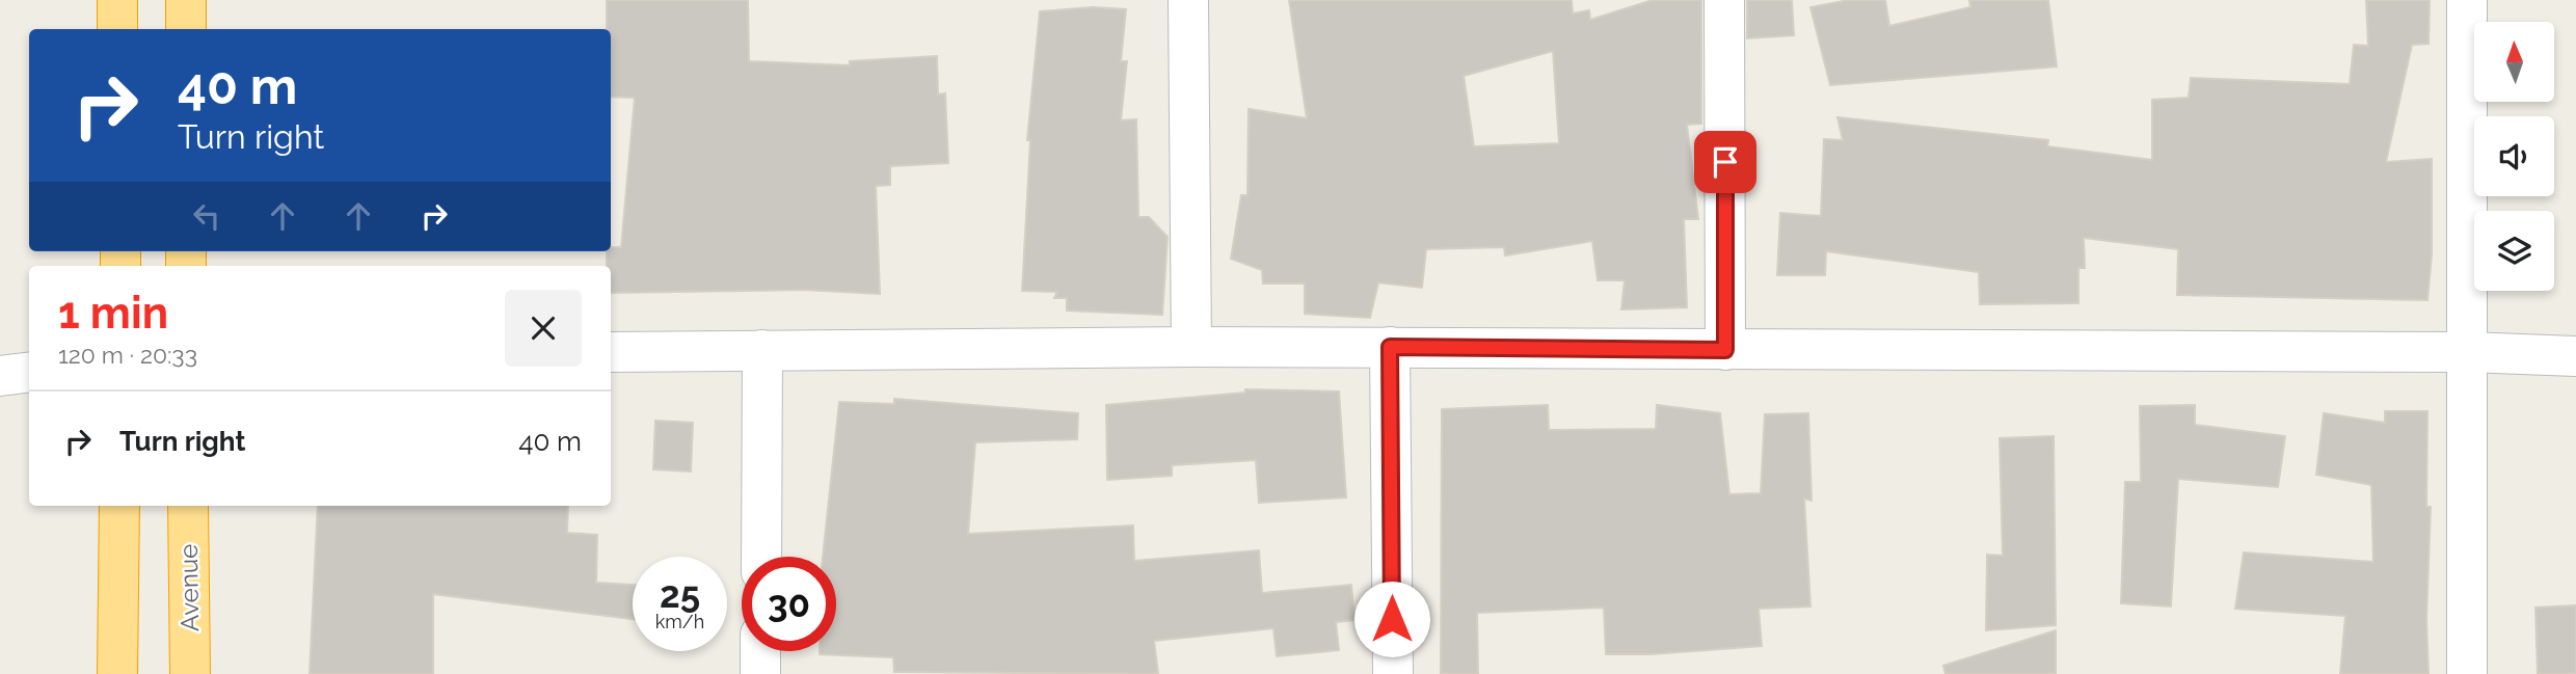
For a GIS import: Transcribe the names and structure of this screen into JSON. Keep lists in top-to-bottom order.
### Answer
{
  "streets": {
    "highway": ["Avenue"]
  },
  "north": "top",
  "page": {
    "turn": ["40 m", "Turn right"],
    "heading": ["1 min", "120 m · 20:33"],
    "list": [
      {
        "name": "Turn right",
        "value": "40 m"
      }
    ],
    "speed": "25 km/h",
    "limit": "30"
  }
}
